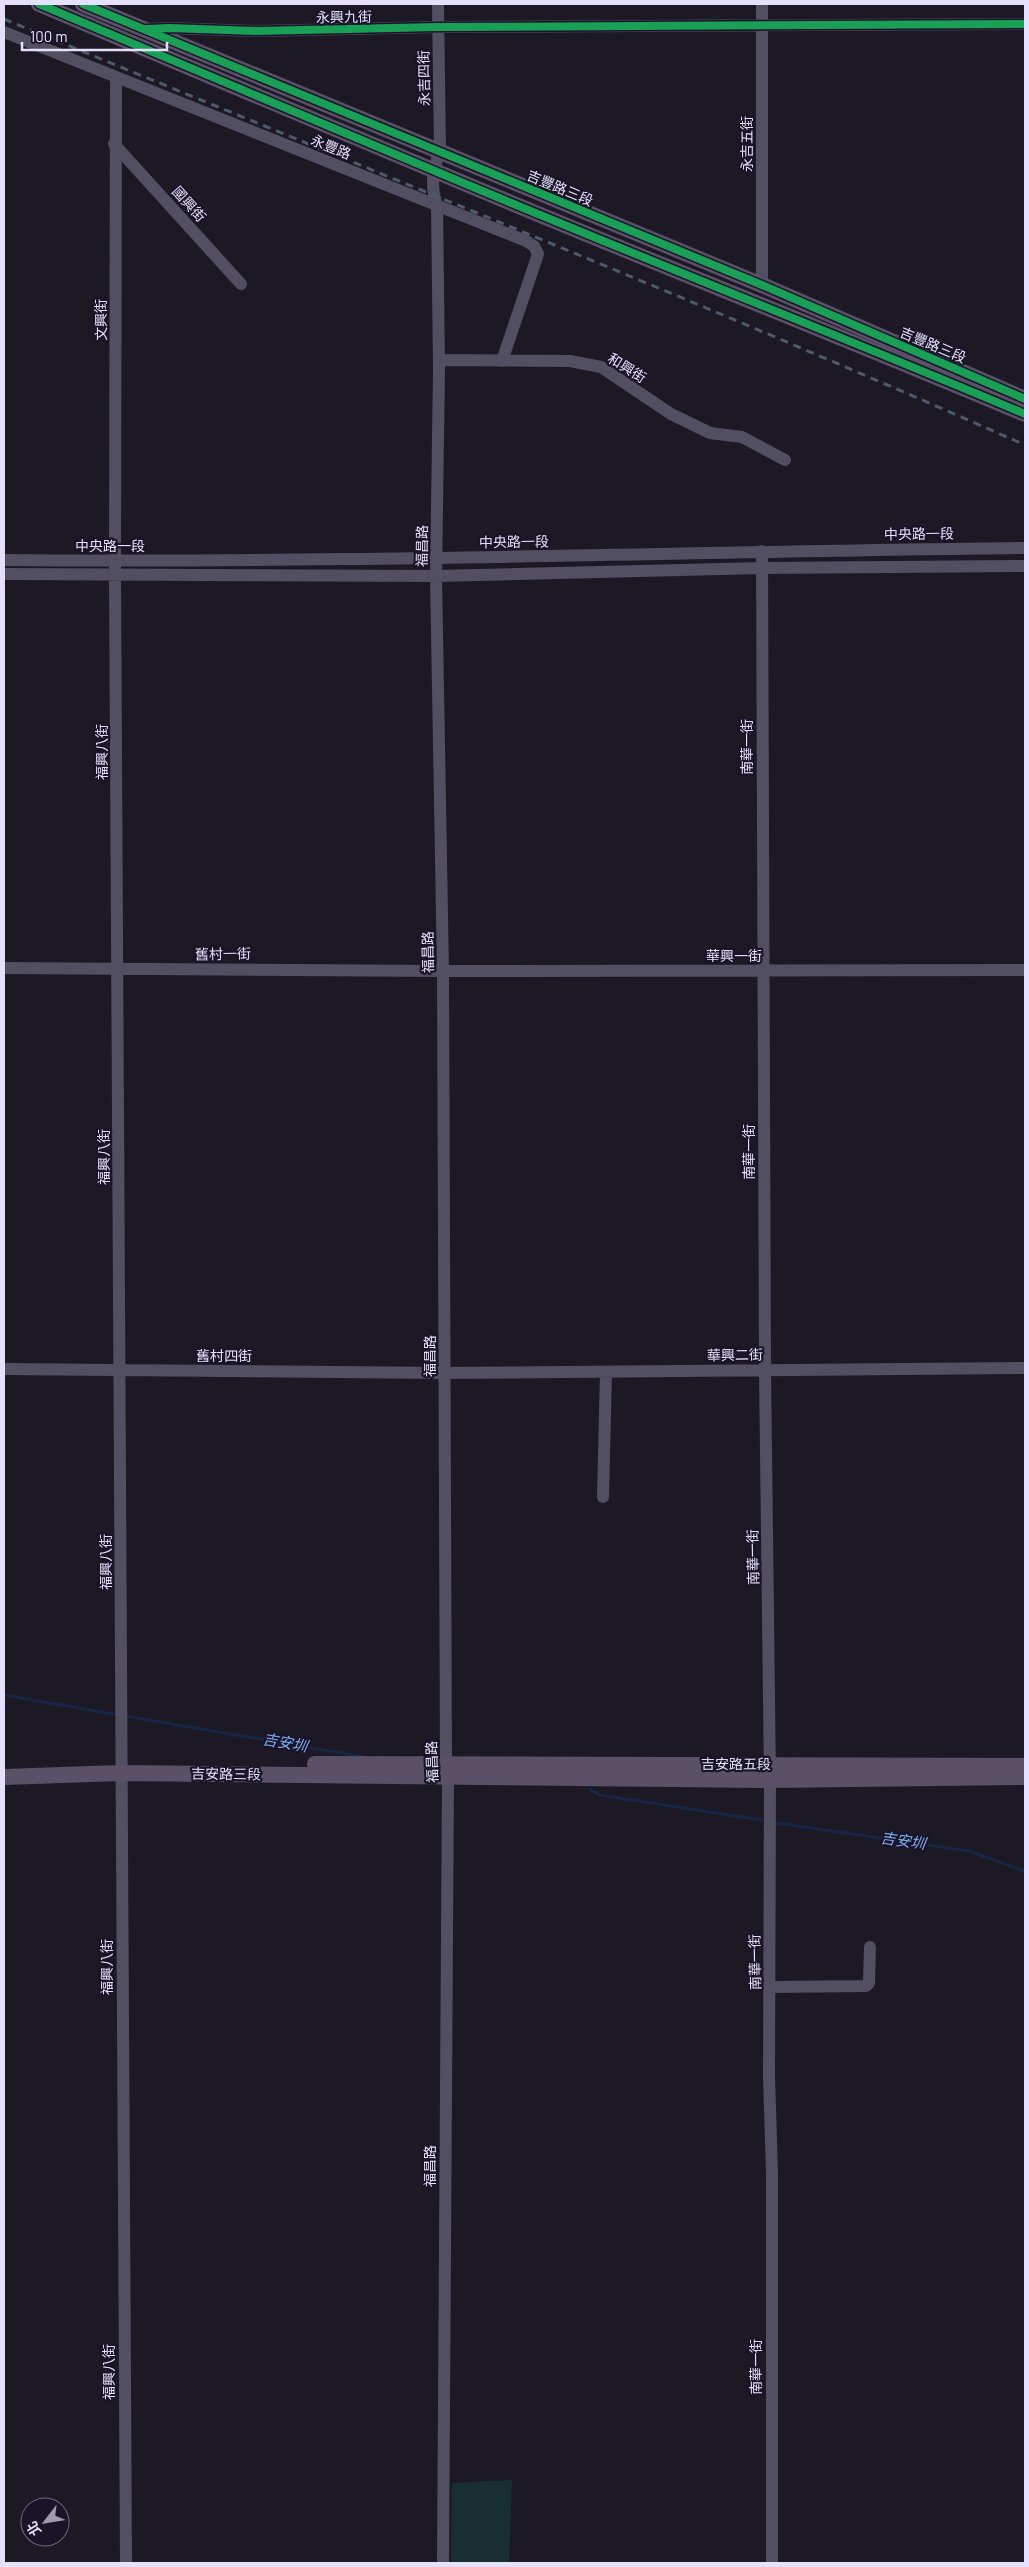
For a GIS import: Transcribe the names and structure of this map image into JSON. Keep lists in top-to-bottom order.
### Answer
{
  "streets": {
    "main road": ["吉豐路三段", "吉安路五段", "吉安路三段"],
    "street": [
      "永興九街",
      "永吉四街",
      "永吉五街",
      "永豐路",
      "國興街",
      "文興街",
      "和興街",
      "中央路一段",
      "福昌路",
      "南華一街",
      "福興八街",
      "舊村一街",
      "華興一街",
      "華興二街",
      "舊村四街"
    ]
  },
  "crossings": [
    ["永興九街", "永吉四街"],
    ["永興九街", "永吉五街"],
    ["永興九街", "吉豐路三段"],
    ["永吉四街", "吉豐路三段"],
    ["永吉四街", "福昌路"],
    ["永吉五街", "吉豐路三段"],
    ["永豐路", "文興街"],
    ["永豐路", "和興街"],
    ["永豐路", "福昌路"],
    ["吉豐路三段", "福昌路"],
    ["國興街", "文興街"],
    ["文興街", "中央路一段"],
    ["文興街", "福興八街"],
    ["和興街", "福昌路"],
    ["中央路一段", "福昌路"],
    ["中央路一段", "南華一街"],
    ["中央路一段", "福興八街"],
    ["福昌路", "舊村一街"],
    ["福昌路", "華興一街"],
    ["福昌路", "華興二街"],
    ["福昌路", "舊村四街"],
    ["福昌路", "吉安路五段"],
    ["福昌路", "吉安路三段"],
    ["南華一街", "華興一街"],
    ["南華一街", "華興二街"],
    ["南華一街", "吉安路五段"],
    ["福興八街", "舊村一街"],
    ["福興八街", "舊村四街"],
    ["福興八街", "吉安路三段"],
    ["舊村一街", "華興一街"],
    ["華興二街", "舊村四街"],
    ["吉安路五段", "吉安路三段"]
  ],
  "water": ["吉安圳"],
  "scale_bar": "100 m",
  "north": "bottom left"
}
